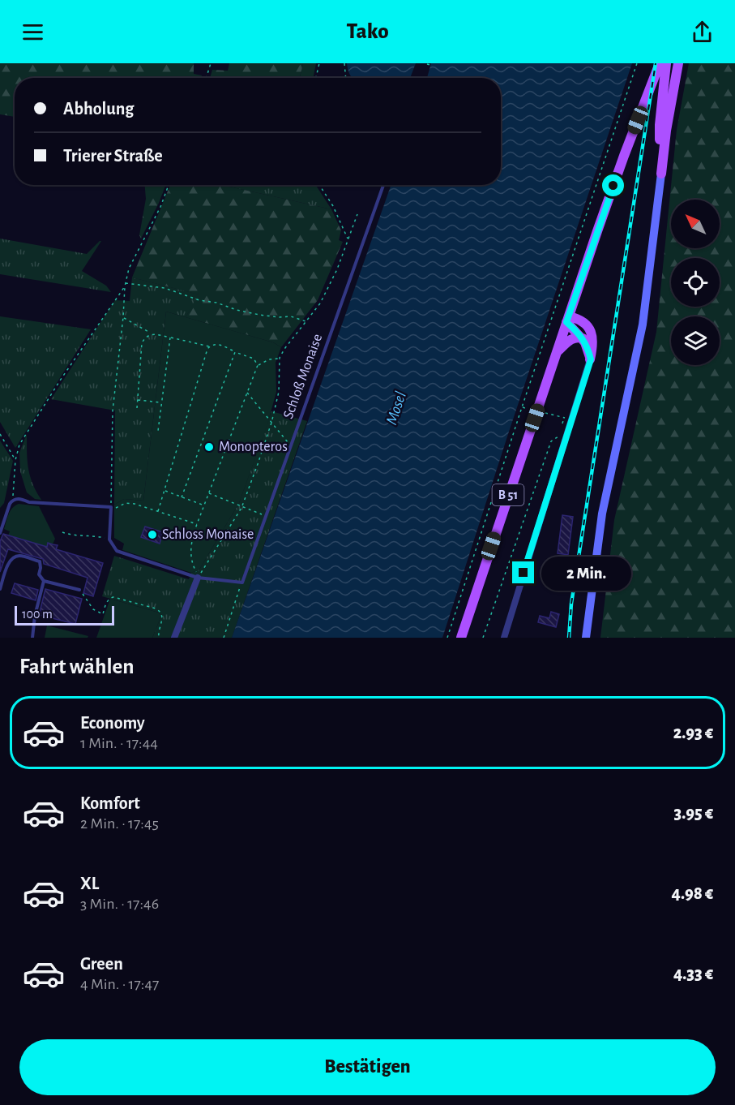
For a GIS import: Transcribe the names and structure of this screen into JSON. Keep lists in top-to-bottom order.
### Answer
{
  "streets": {
    "main road": ["B 51"],
    "lane": ["Schloß Monaise"]
  },
  "water": ["Mosel"],
  "places": ["Monopteros", "Schloss Monaise"],
  "scale_bar": "100 m",
  "north": "top left",
  "page": {
    "header": "Tako",
    "banner": ["Abholung", "Trierer Straße"],
    "bubble": "2 Min.",
    "scale": "100 m",
    "heading": "Fahrt wählen",
    "list": [
      {
        "name": "Economy",
        "note": "1 Min. · 17:44",
        "value": "2.93 €"
      },
      {
        "name": "Komfort",
        "note": "2 Min. · 17:45",
        "value": "3.95 €"
      },
      {
        "name": "XL",
        "note": "3 Min. · 17:46",
        "value": "4.98 €"
      },
      {
        "name": "Green",
        "note": "4 Min. · 17:47",
        "value": "4.33 €"
      }
    ],
    "buttons": "Bestätigen"
  }
}
